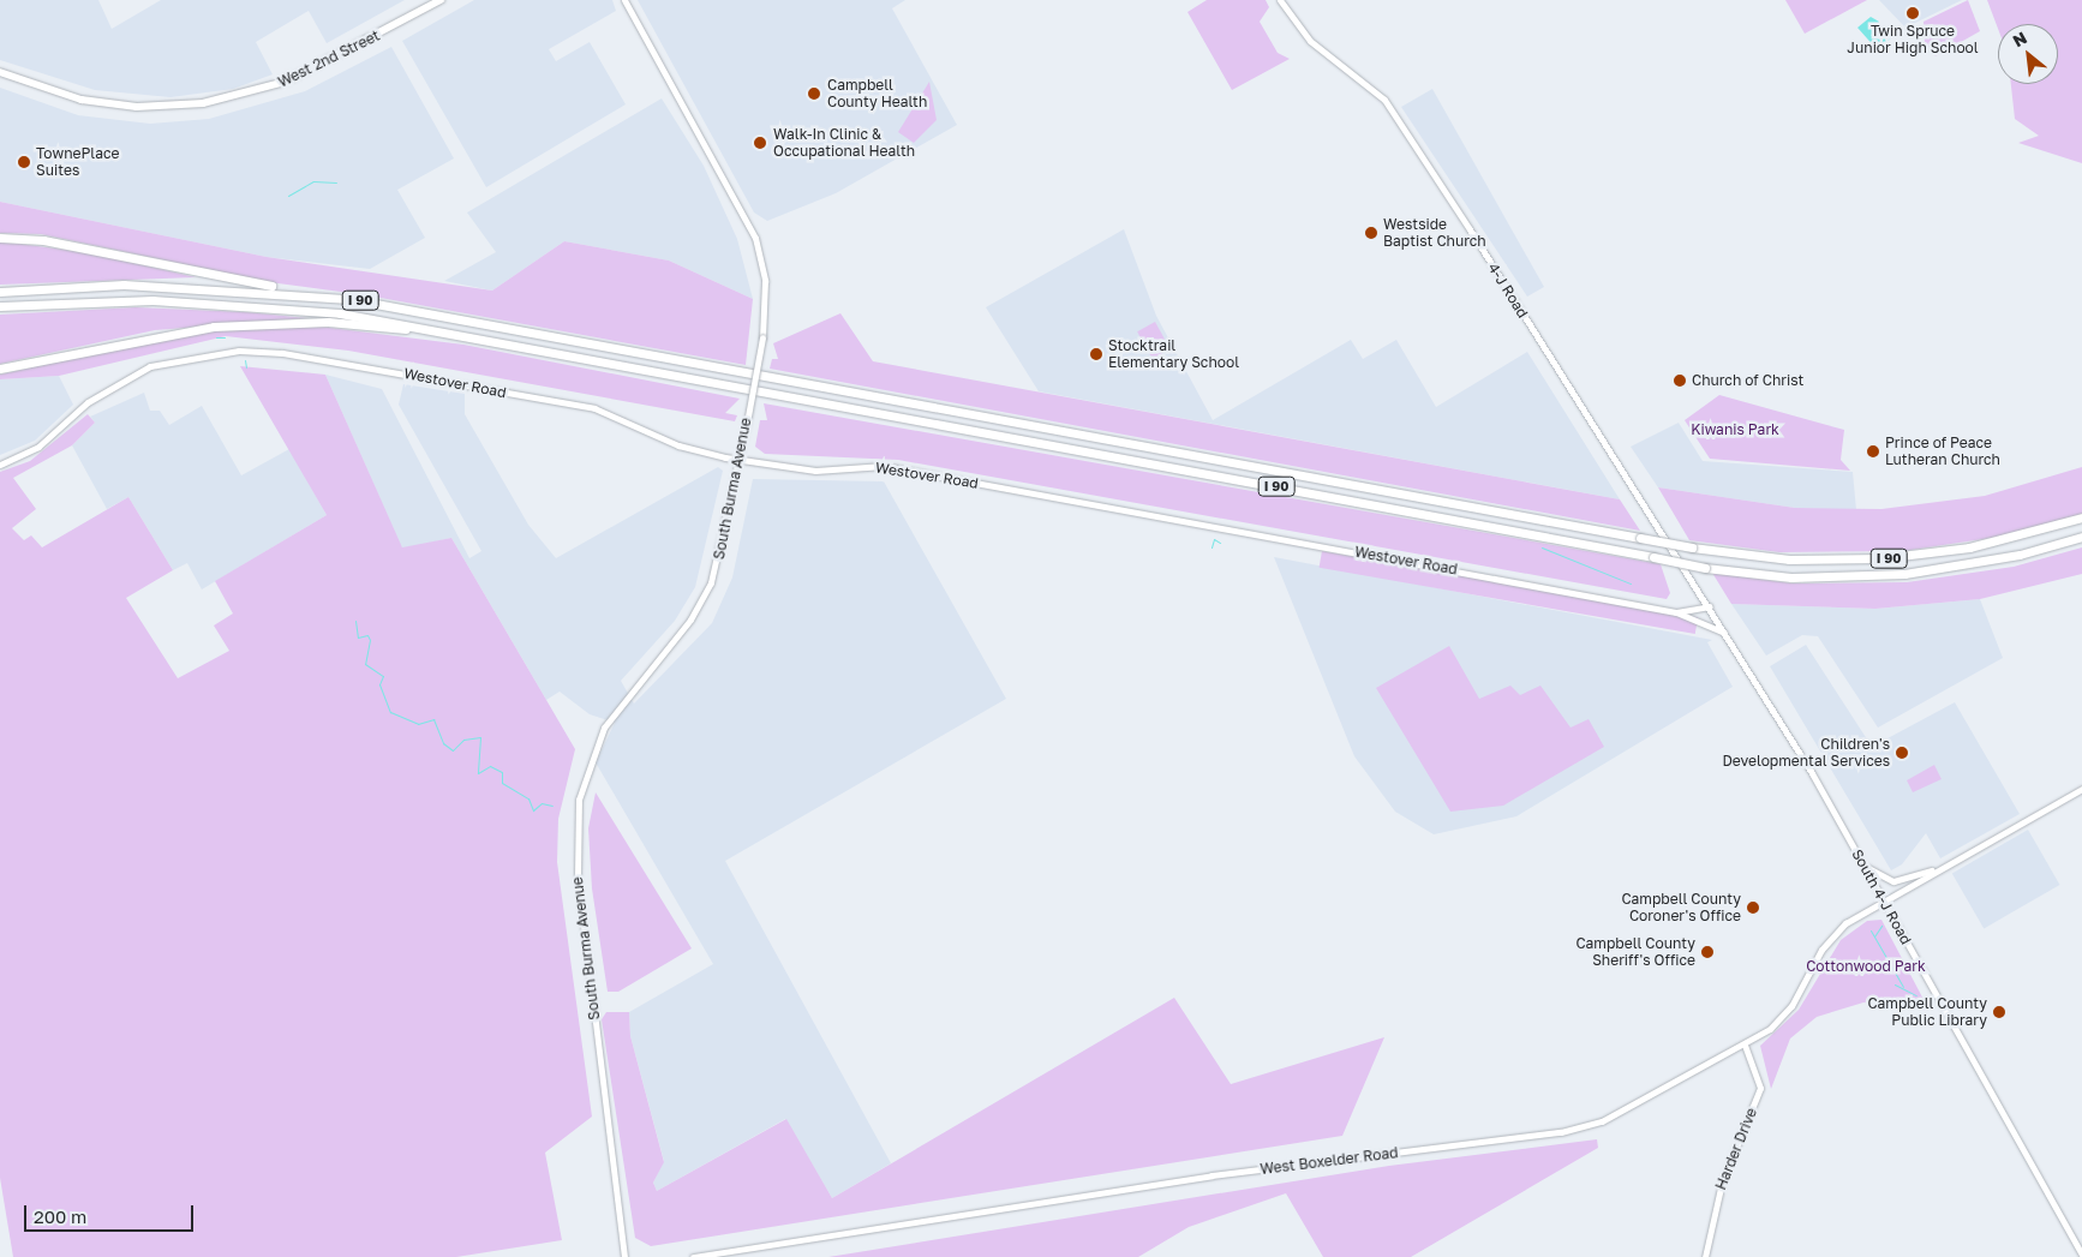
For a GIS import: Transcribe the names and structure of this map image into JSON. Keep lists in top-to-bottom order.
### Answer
{
  "streets": {
    "highway": ["I 90"],
    "main road": ["West 2nd Street"],
    "street": [
      "4-J Road",
      "Westover Road",
      "South Burma Avenue",
      "South 4-J Road",
      "Harder Drive",
      "West Boxelder Road"
    ]
  },
  "crossings": [
    ["4-J Road", "Westover Road"],
    ["4-J Road", "South 4-J Road"],
    ["Westover Road", "South Burma Avenue"],
    ["Westover Road", "South 4-J Road"],
    ["South 4-J Road", "West Boxelder Road"],
    ["Harder Drive", "West Boxelder Road"]
  ],
  "parks": ["Kiwanis Park", "Cottonwood Park"],
  "places": [
    "Twin Spruce Junior High School",
    "Campbell County Health",
    "Walk-In Clinic & Occupational Health",
    "TownePlace Suites",
    "Westside Baptist Church",
    "Stocktrail Elementary School",
    "Church of Christ",
    "Prince of Peace Lutheran Church",
    "Children's Developmental Services",
    "Campbell County Coroner's Office",
    "Campbell County Sheriff's Office",
    "Campbell County Public Library"
  ],
  "scale_bar": "200 m",
  "north": "top left"
}
